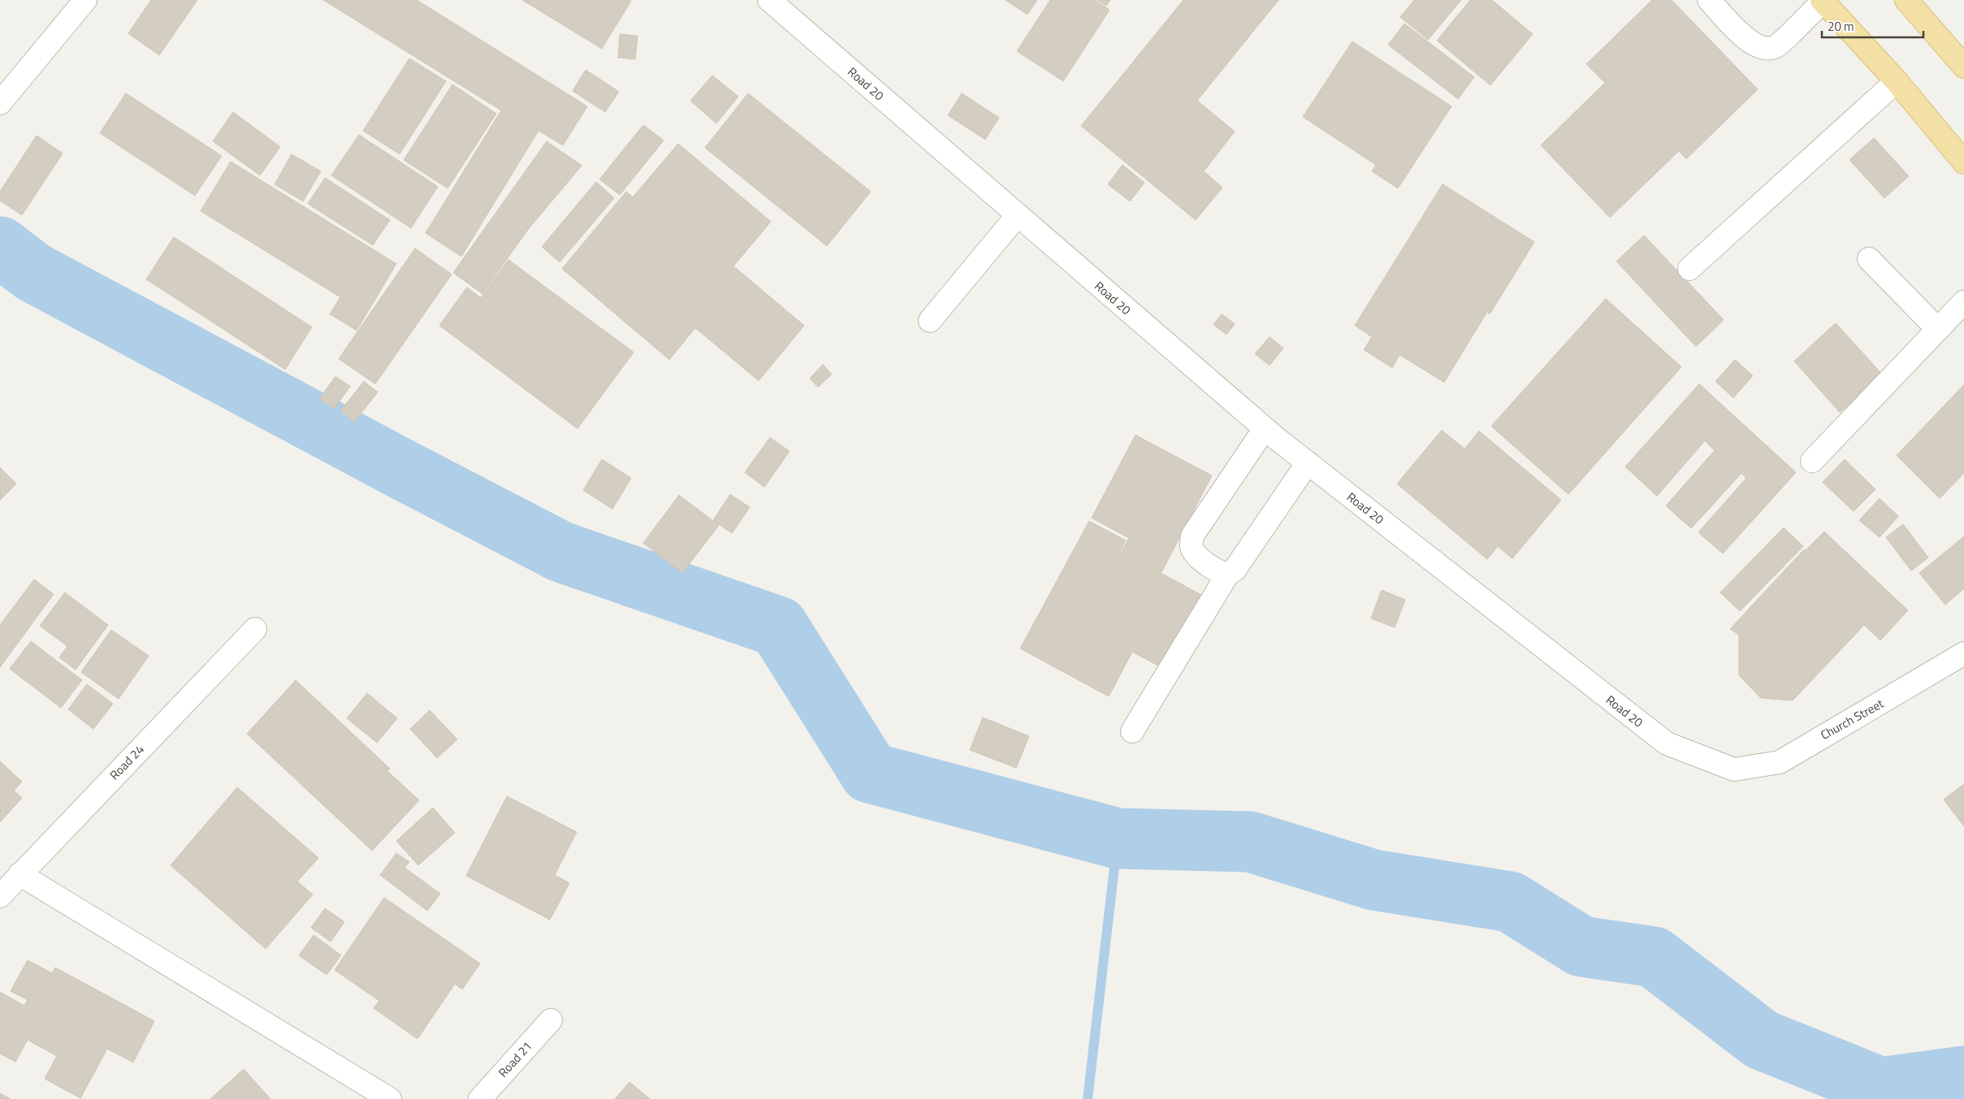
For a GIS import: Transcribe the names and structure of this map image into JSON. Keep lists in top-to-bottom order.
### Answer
{
  "streets": {
    "street": [
      "Road 20",
      "Church Street",
      "Road 24",
      "Road 21"
    ]
  },
  "crossings": [
    ["Road 20", "Church Street"]
  ],
  "scale_bar": "20 m"
}
